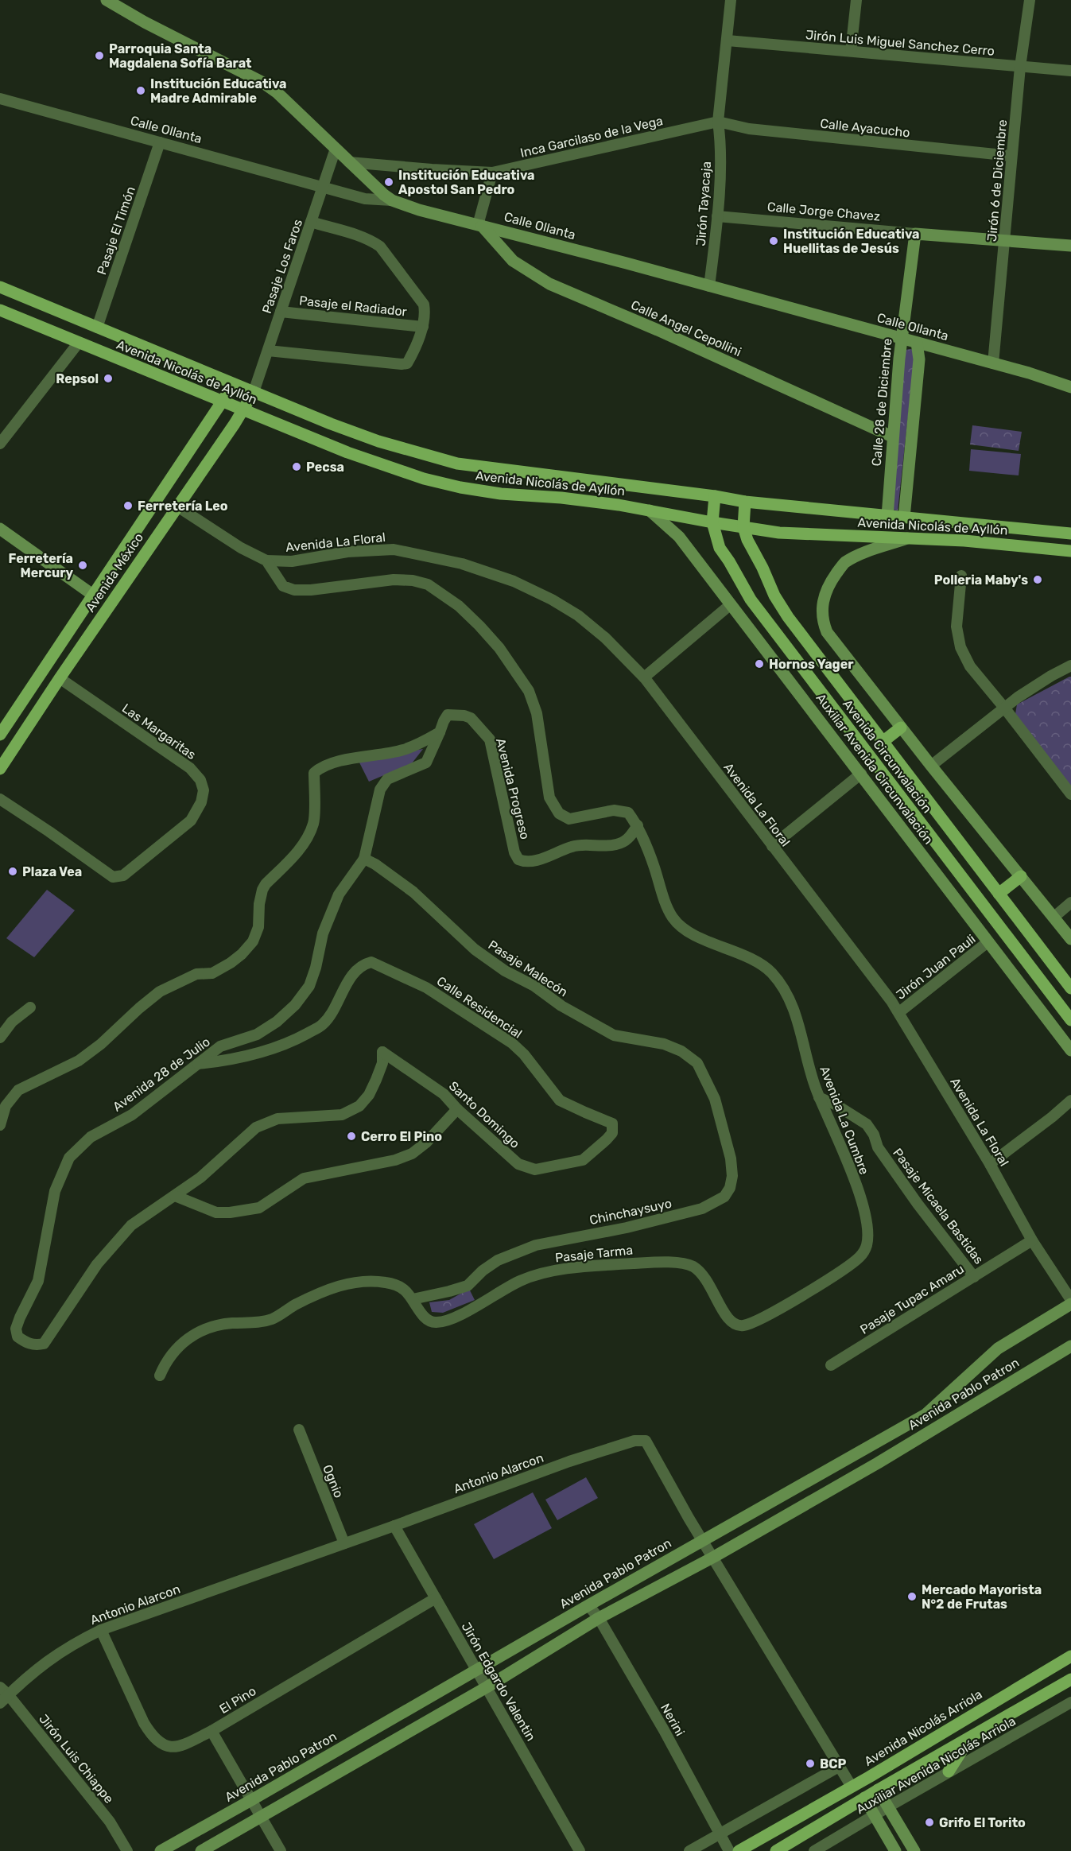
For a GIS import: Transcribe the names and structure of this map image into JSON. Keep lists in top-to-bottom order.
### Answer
{
  "streets": {
    "main road": [
      "Avenida Nicolás de Ayllón",
      "Avenida México",
      "Avenida Circunvalación",
      "Avenida Nicolás Arriola"
    ],
    "street": [
      "Jirón Luis Miguel Sanchez Cerro",
      "Calle Ayacucho",
      "Calle Ollanta",
      "Inca Garcilaso de la Vega",
      "Jirón 6 de Diciembre",
      "Jirón Tayacaja",
      "Calle Jorge Chavez",
      "Pasaje El Timón",
      "Pasaje Los Faros",
      "Pasaje el Radiador",
      "Calle Angel Cepollini",
      "Calle 28 de Diciembre",
      "Avenida La Floral",
      "Las Margaritas",
      "Auxiliar Avenida Circunvalación",
      "Avenida Progreso",
      "Jirón Juan Pauli",
      "Pasaje Malecón",
      "Calle Residencial",
      "Avenida 28 de Julio",
      "Santo Domingo",
      "Avenida La Cumbre",
      "Pasaje Micaela Bastidas",
      "Chinchaysuyo",
      "Pasaje Tarma",
      "Pasaje Tupac Amaru",
      "Avenida Pablo Patron",
      "Antonio Alarcon",
      "Ognio",
      "Jirón Edgardo Valentin",
      "El Pino",
      "Nerini",
      "Jirón Luis Chiappe",
      "Auxiliar Avenida Nicolás Arriola"
    ]
  },
  "crossings": [
    ["Jirón Luis Miguel Sanchez Cerro", "Jirón 6 de Diciembre"],
    ["Calle Ayacucho", "Inca Garcilaso de la Vega"],
    ["Calle Ayacucho", "Jirón 6 de Diciembre"],
    ["Calle Ayacucho", "Jirón Tayacaja"],
    ["Calle Ollanta", "Jirón 6 de Diciembre"],
    ["Calle Ollanta", "Jirón Tayacaja"],
    ["Calle Ollanta", "Pasaje El Timón"],
    ["Calle Ollanta", "Pasaje Los Faros"],
    ["Calle Ollanta", "Calle Angel Cepollini"],
    ["Calle Ollanta", "Calle 28 de Diciembre"],
    ["Inca Garcilaso de la Vega", "Jirón Tayacaja"],
    ["Jirón 6 de Diciembre", "Calle Jorge Chavez"],
    ["Jirón Tayacaja", "Calle Jorge Chavez"],
    ["Calle Jorge Chavez", "Calle 28 de Diciembre"],
    ["Pasaje El Timón", "Avenida Nicolás de Ayllón"],
    ["Pasaje Los Faros", "Pasaje el Radiador"],
    ["Pasaje Los Faros", "Avenida Nicolás de Ayllón"],
    ["Pasaje Los Faros", "Avenida México"],
    ["Calle Angel Cepollini", "Calle 28 de Diciembre"],
    ["Avenida Nicolás de Ayllón", "Calle 28 de Diciembre"],
    ["Avenida Nicolás de Ayllón", "Avenida México"],
    ["Avenida Nicolás de Ayllón", "Avenida Circunvalación"],
    ["Avenida Nicolás de Ayllón", "Auxiliar Avenida Circunvalación"],
    ["Avenida La Floral", "Jirón Juan Pauli"],
    ["Avenida La Floral", "Avenida La Cumbre"],
    ["Avenida La Floral", "Pasaje Tupac Amaru"],
    ["Avenida México", "Las Margaritas"],
    ["Avenida México", "Avenida La Cumbre"],
    ["Auxiliar Avenida Circunvalación", "Jirón Juan Pauli"],
    ["Avenida Progreso", "Avenida 28 de Julio"],
    ["Avenida Progreso", "Avenida La Cumbre"],
    ["Pasaje Malecón", "Avenida 28 de Julio"],
    ["Pasaje Malecón", "Chinchaysuyo"],
    ["Calle Residencial", "Avenida 28 de Julio"],
    ["Calle Residencial", "Santo Domingo"],
    ["Avenida 28 de Julio", "Santo Domingo"],
    ["Avenida La Cumbre", "Pasaje Micaela Bastidas"],
    ["Avenida La Cumbre", "Pasaje Tarma"],
    ["Pasaje Micaela Bastidas", "Pasaje Tupac Amaru"],
    ["Chinchaysuyo", "Pasaje Tarma"],
    ["Avenida Pablo Patron", "Antonio Alarcon"],
    ["Avenida Pablo Patron", "Jirón Edgardo Valentin"],
    ["Avenida Pablo Patron", "Nerini"],
    ["Antonio Alarcon", "Ognio"],
    ["Antonio Alarcon", "Jirón Edgardo Valentin"],
    ["Antonio Alarcon", "El Pino"],
    ["Antonio Alarcon", "Avenida Nicolás Arriola"],
    ["Antonio Alarcon", "Jirón Luis Chiappe"],
    ["Jirón Edgardo Valentin", "El Pino"]
  ],
  "places": [
    "Parroquia Santa Magdalena Sofía Barat",
    "Institución Educativa Madre Admirable",
    "Institución Educativa Apostol San Pedro",
    "Institución Educativa Huellitas de Jesús",
    "Repsol",
    "Pecsa",
    "Ferretería Leo",
    "Ferretería Mercury",
    "Polleria Maby's",
    "Hornos Yager",
    "Plaza Vea",
    "Cerro El Pino",
    "Mercado Mayorista N°2 de Frutas",
    "BCP",
    "Grifo El Torito"
  ]
}
